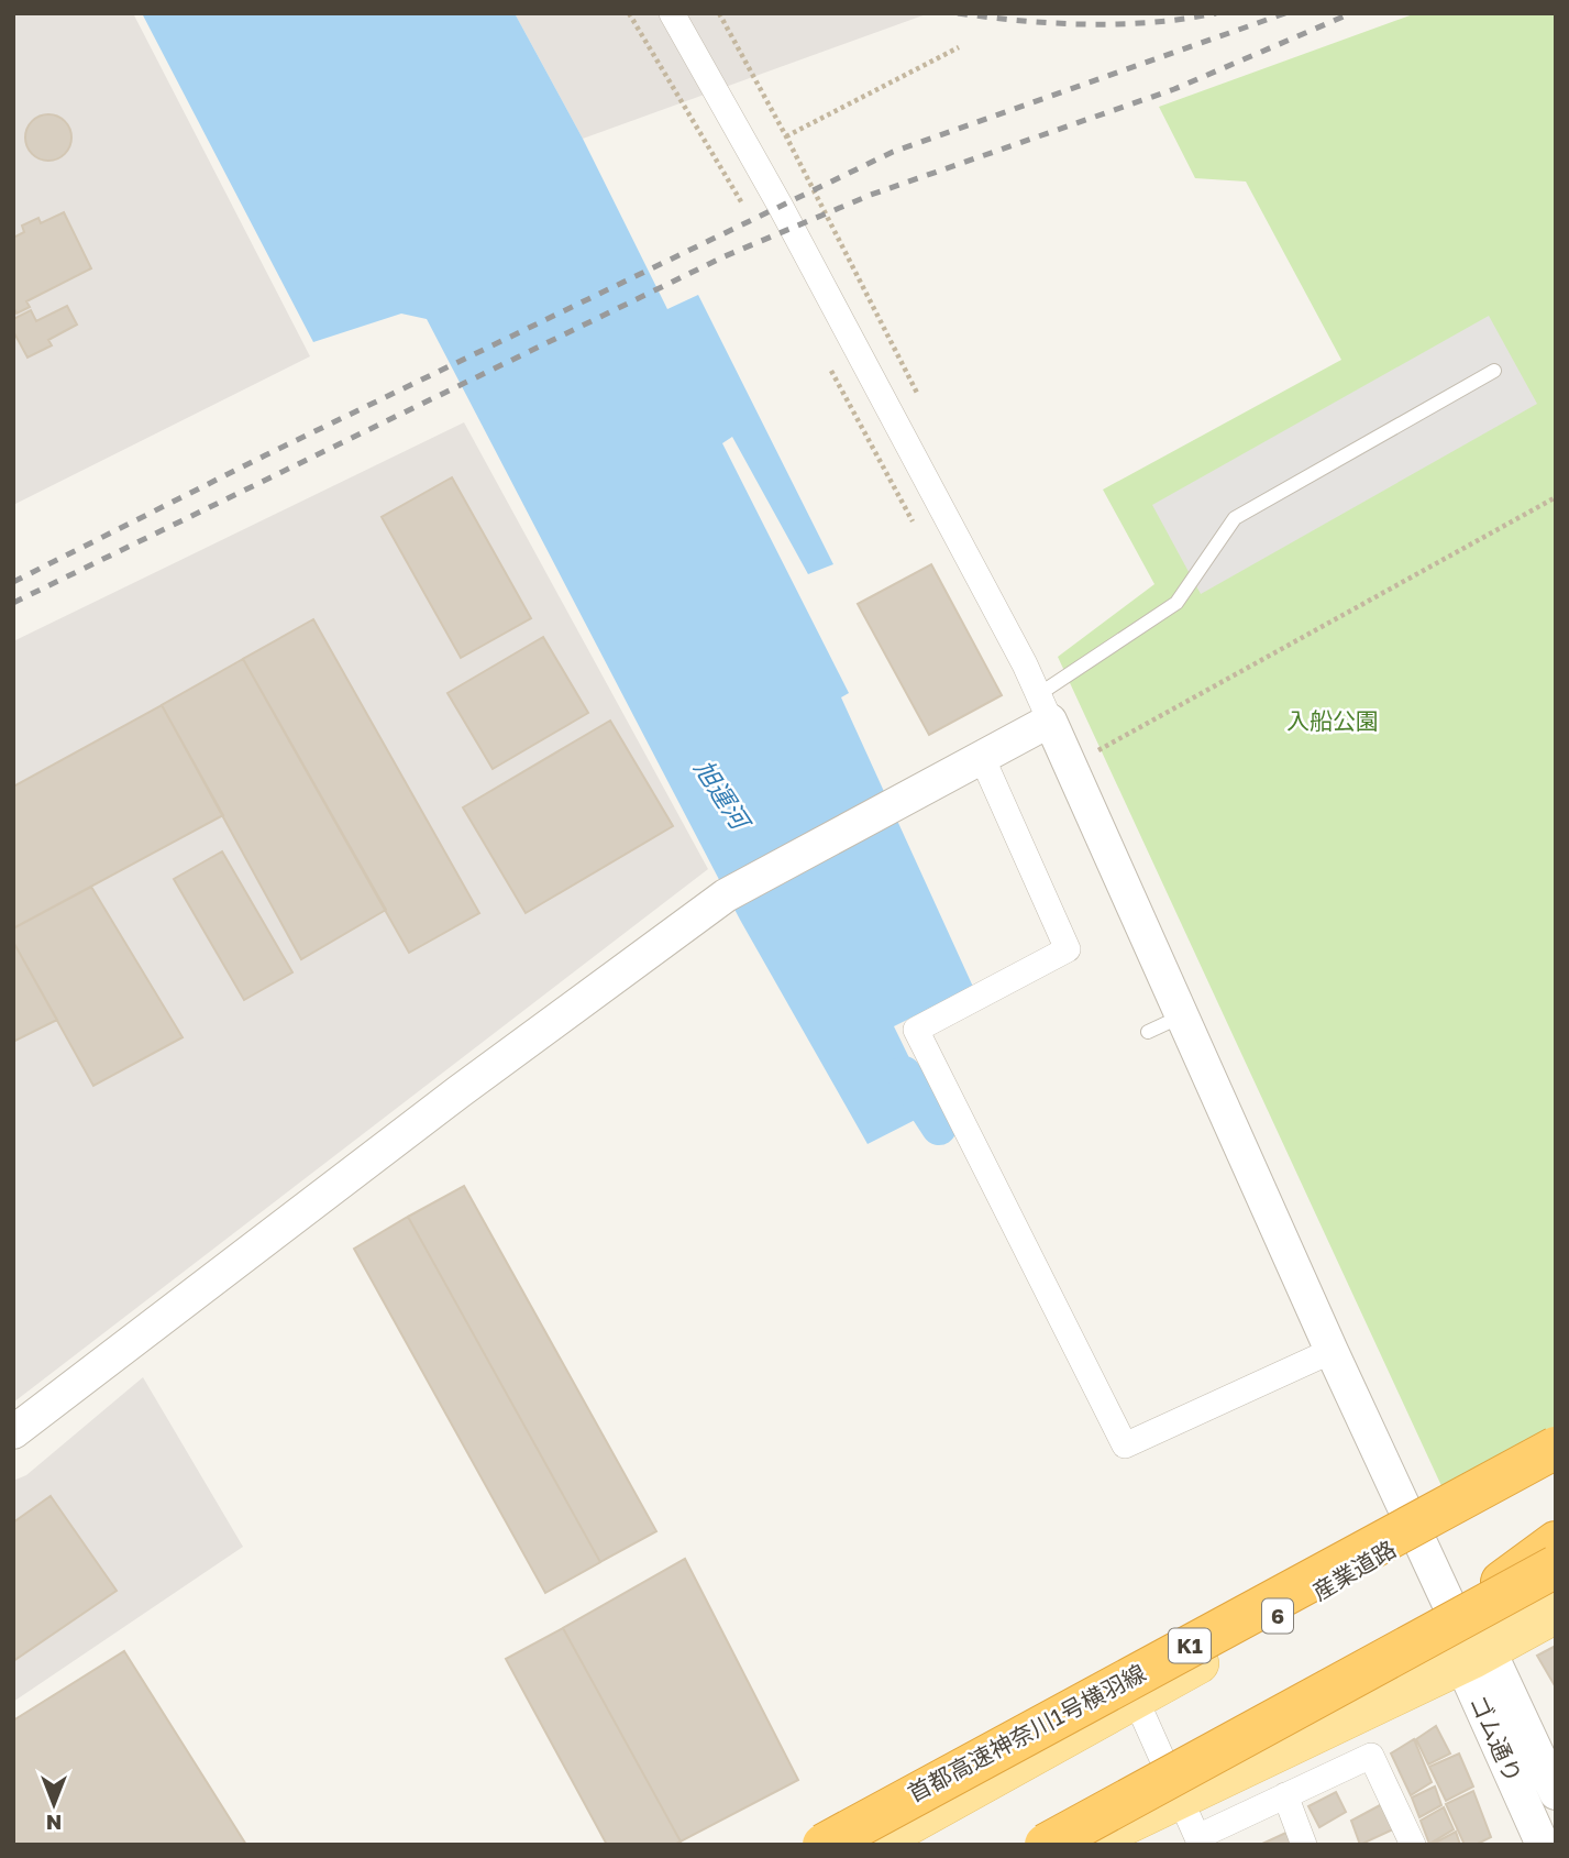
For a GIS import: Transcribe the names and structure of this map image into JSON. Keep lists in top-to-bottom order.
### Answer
{
  "streets": {
    "highway": ["K1", "首都高速神奈川1号横羽線"],
    "main road": ["産業道路", "6"],
    "street": ["ゴム通り"]
  },
  "water": ["旭運河"],
  "parks": ["入船公園"],
  "north": "bottom"
}
